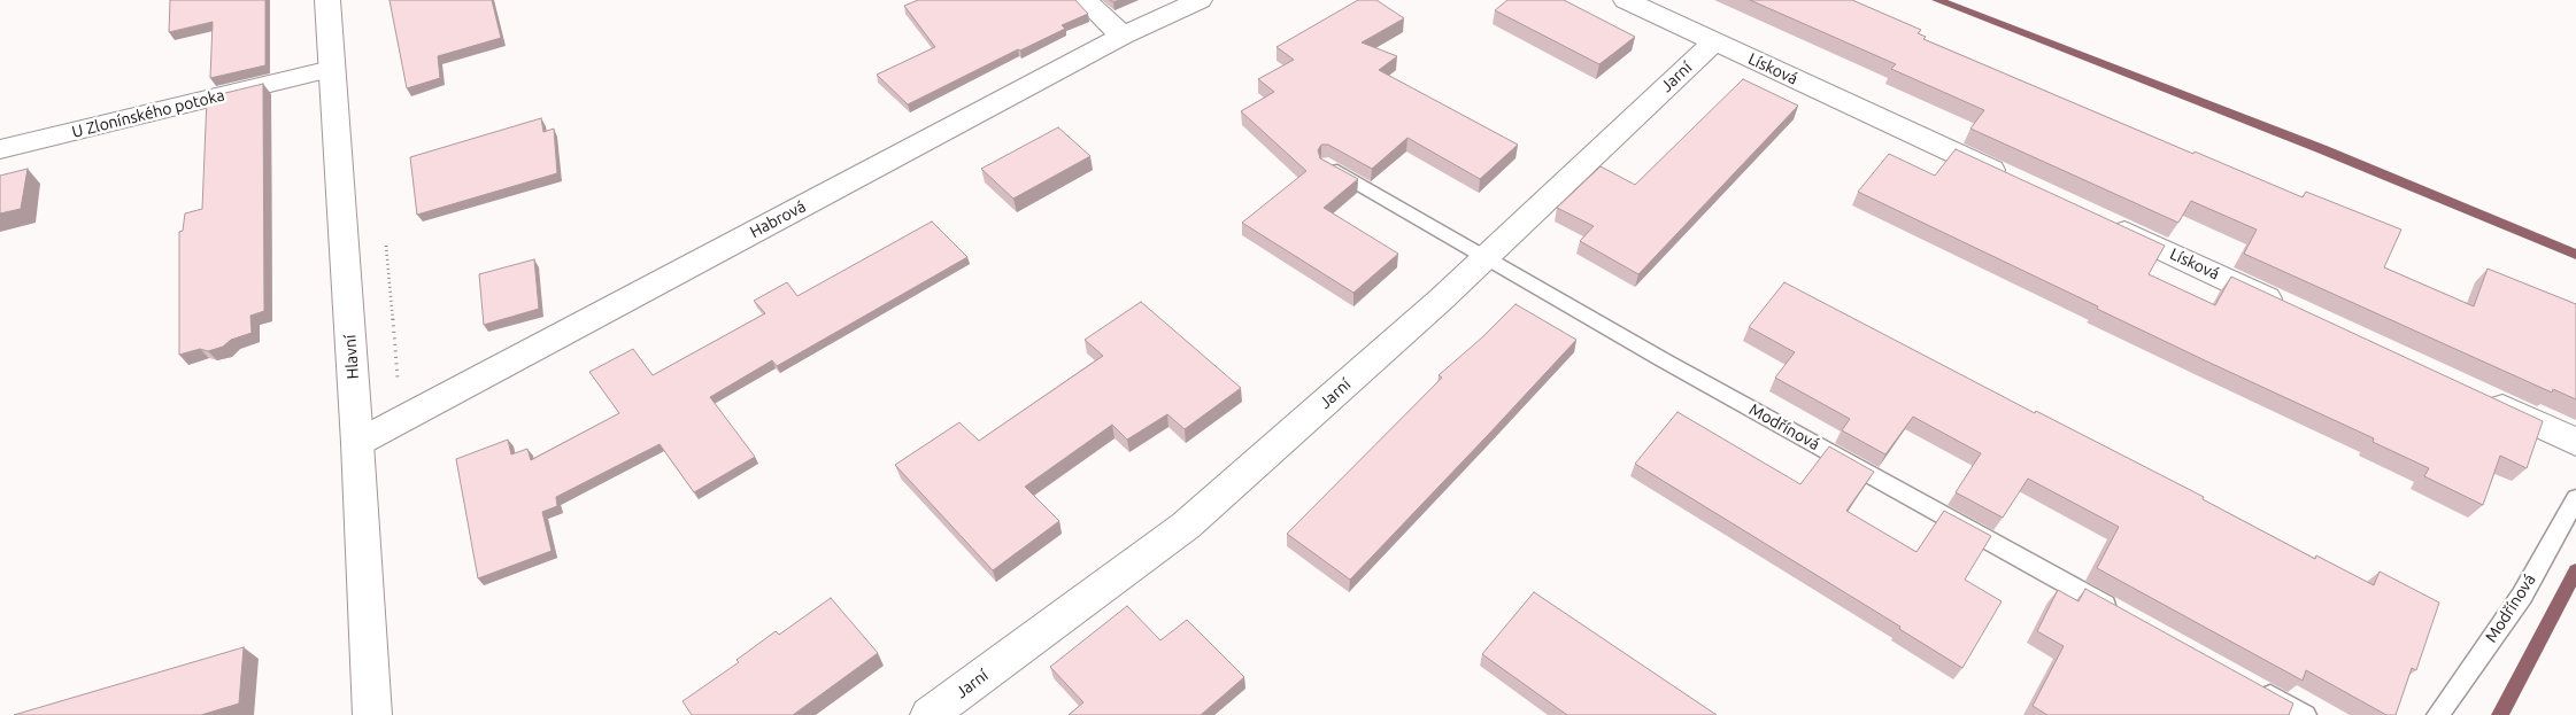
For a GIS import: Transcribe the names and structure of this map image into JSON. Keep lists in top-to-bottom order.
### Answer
{
  "streets": {
    "street": [
      "Lísková",
      "Jarní",
      "U Zlonínského potoka",
      "Habrová",
      "Hlavní"
    ],
    "lane": ["Modřínová"]
  },
  "crossings": [
    ["Lísková", "Jarní"],
    ["Jarní", "Modřínová"],
    ["U Zlonínského potoka", "Hlavní"],
    ["Habrová", "Hlavní"]
  ]
}
